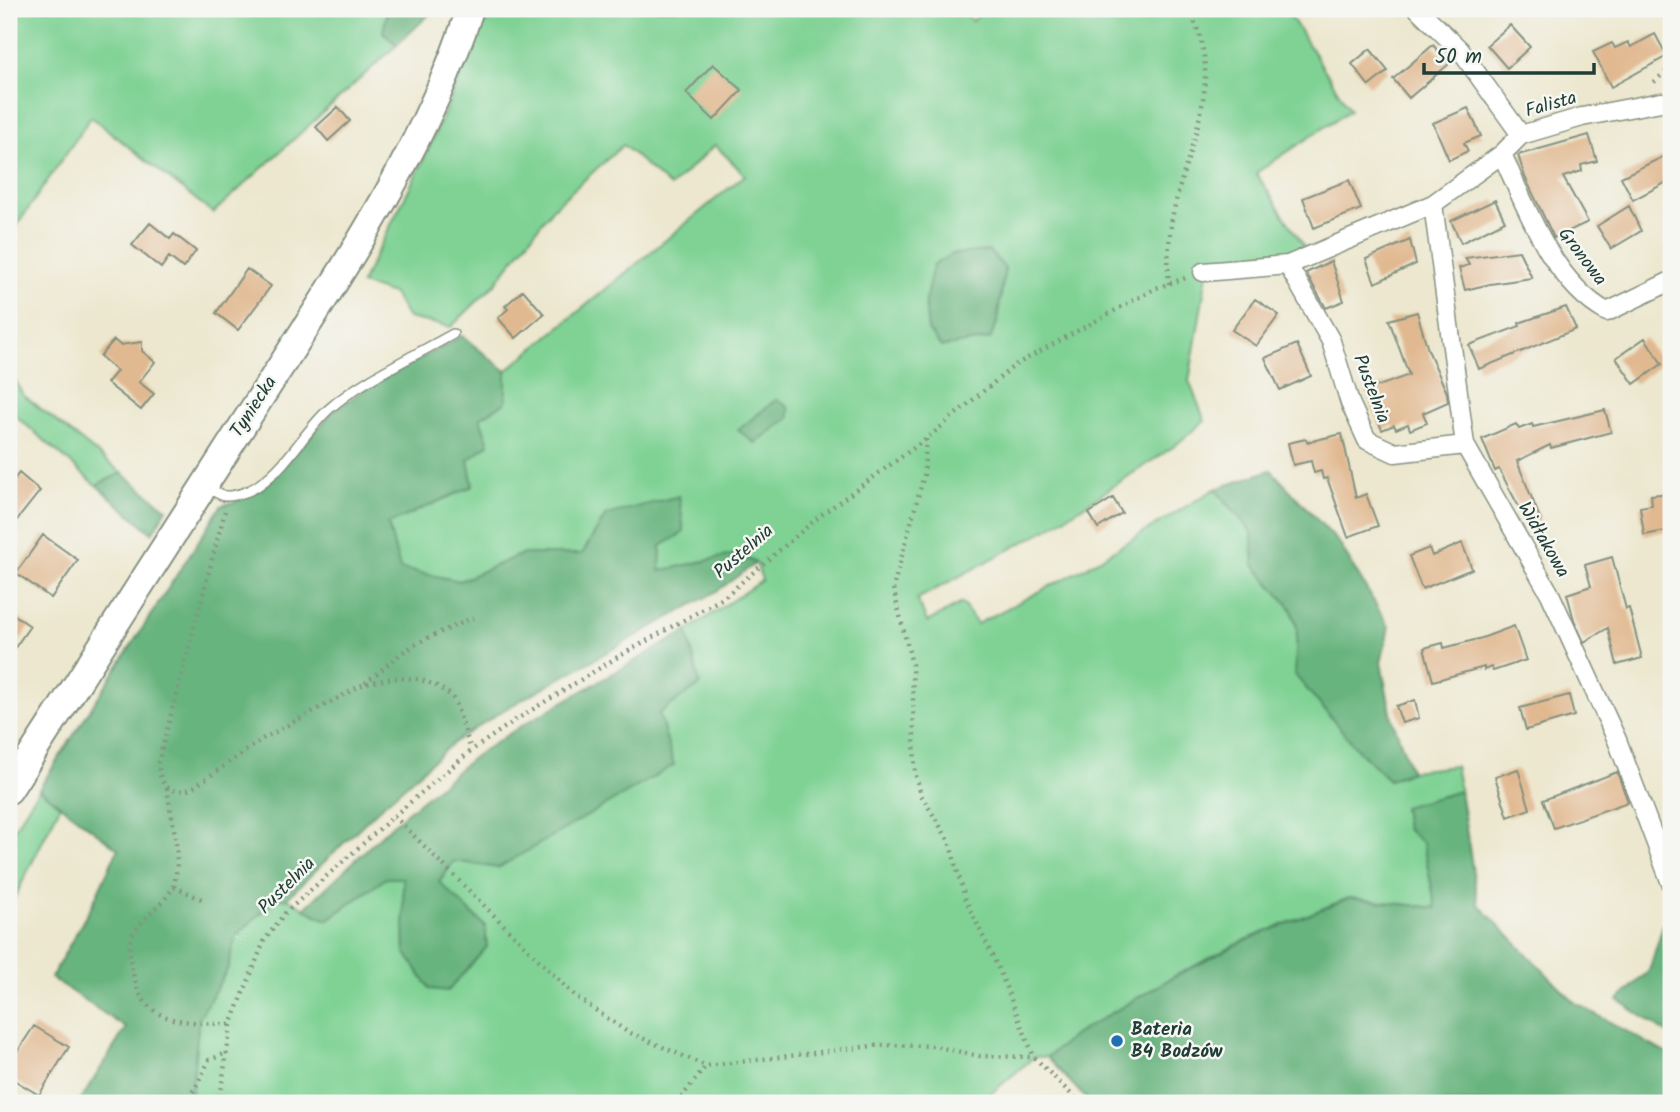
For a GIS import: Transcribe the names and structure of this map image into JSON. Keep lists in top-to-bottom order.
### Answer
{
  "streets": {
    "street": [
      "Falista",
      "Gronowa",
      "Pustelnia",
      "Tyniecka",
      "Widłakowa"
    ]
  },
  "crossings": [
    ["Pustelnia", "Widłakowa"]
  ],
  "places": ["Bateria B4 Bodzów"],
  "scale_bar": "50 m"
}
